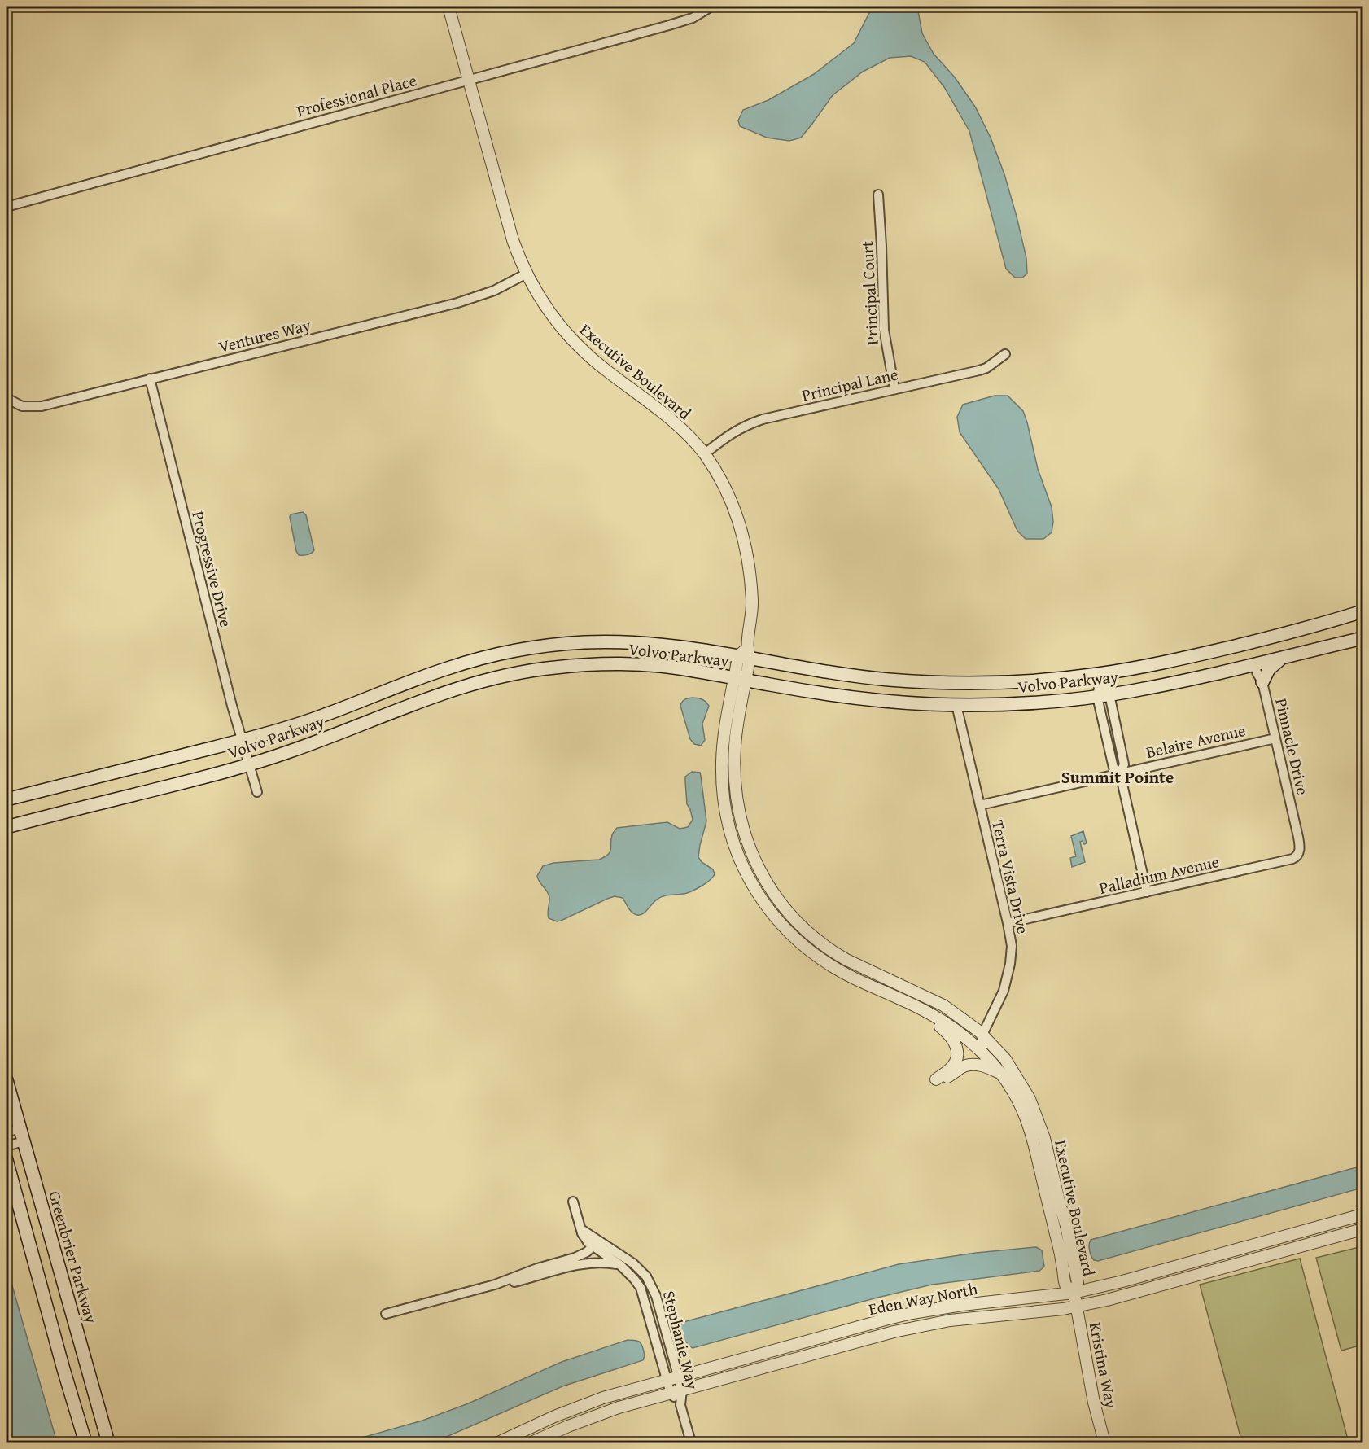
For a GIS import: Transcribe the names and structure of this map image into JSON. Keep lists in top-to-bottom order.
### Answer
{
  "streets": {
    "main road": ["Volvo Parkway", "Greenbrier Parkway"],
    "street": [
      "Professional Place",
      "Principal Court",
      "Ventures Way",
      "Executive Boulevard",
      "Principal Lane",
      "Progressive Drive",
      "Belaire Avenue",
      "Pinnacle Drive",
      "Palladium Avenue",
      "Terra Vista Drive",
      "Eden Way North",
      "Stephanie Way",
      "Kristina Way"
    ]
  },
  "crossings": [
    ["Professional Place", "Executive Boulevard"],
    ["Principal Court", "Principal Lane"],
    ["Ventures Way", "Executive Boulevard"],
    ["Ventures Way", "Progressive Drive"],
    ["Executive Boulevard", "Principal Lane"],
    ["Executive Boulevard", "Volvo Parkway"],
    ["Executive Boulevard", "Terra Vista Drive"],
    ["Executive Boulevard", "Eden Way North"],
    ["Executive Boulevard", "Kristina Way"],
    ["Progressive Drive", "Volvo Parkway"],
    ["Volvo Parkway", "Pinnacle Drive"],
    ["Volvo Parkway", "Terra Vista Drive"],
    ["Belaire Avenue", "Pinnacle Drive"],
    ["Belaire Avenue", "Terra Vista Drive"],
    ["Pinnacle Drive", "Palladium Avenue"],
    ["Palladium Avenue", "Terra Vista Drive"],
    ["Eden Way North", "Stephanie Way"],
    ["Eden Way North", "Kristina Way"]
  ],
  "districts": ["Summit Pointe"]
}
